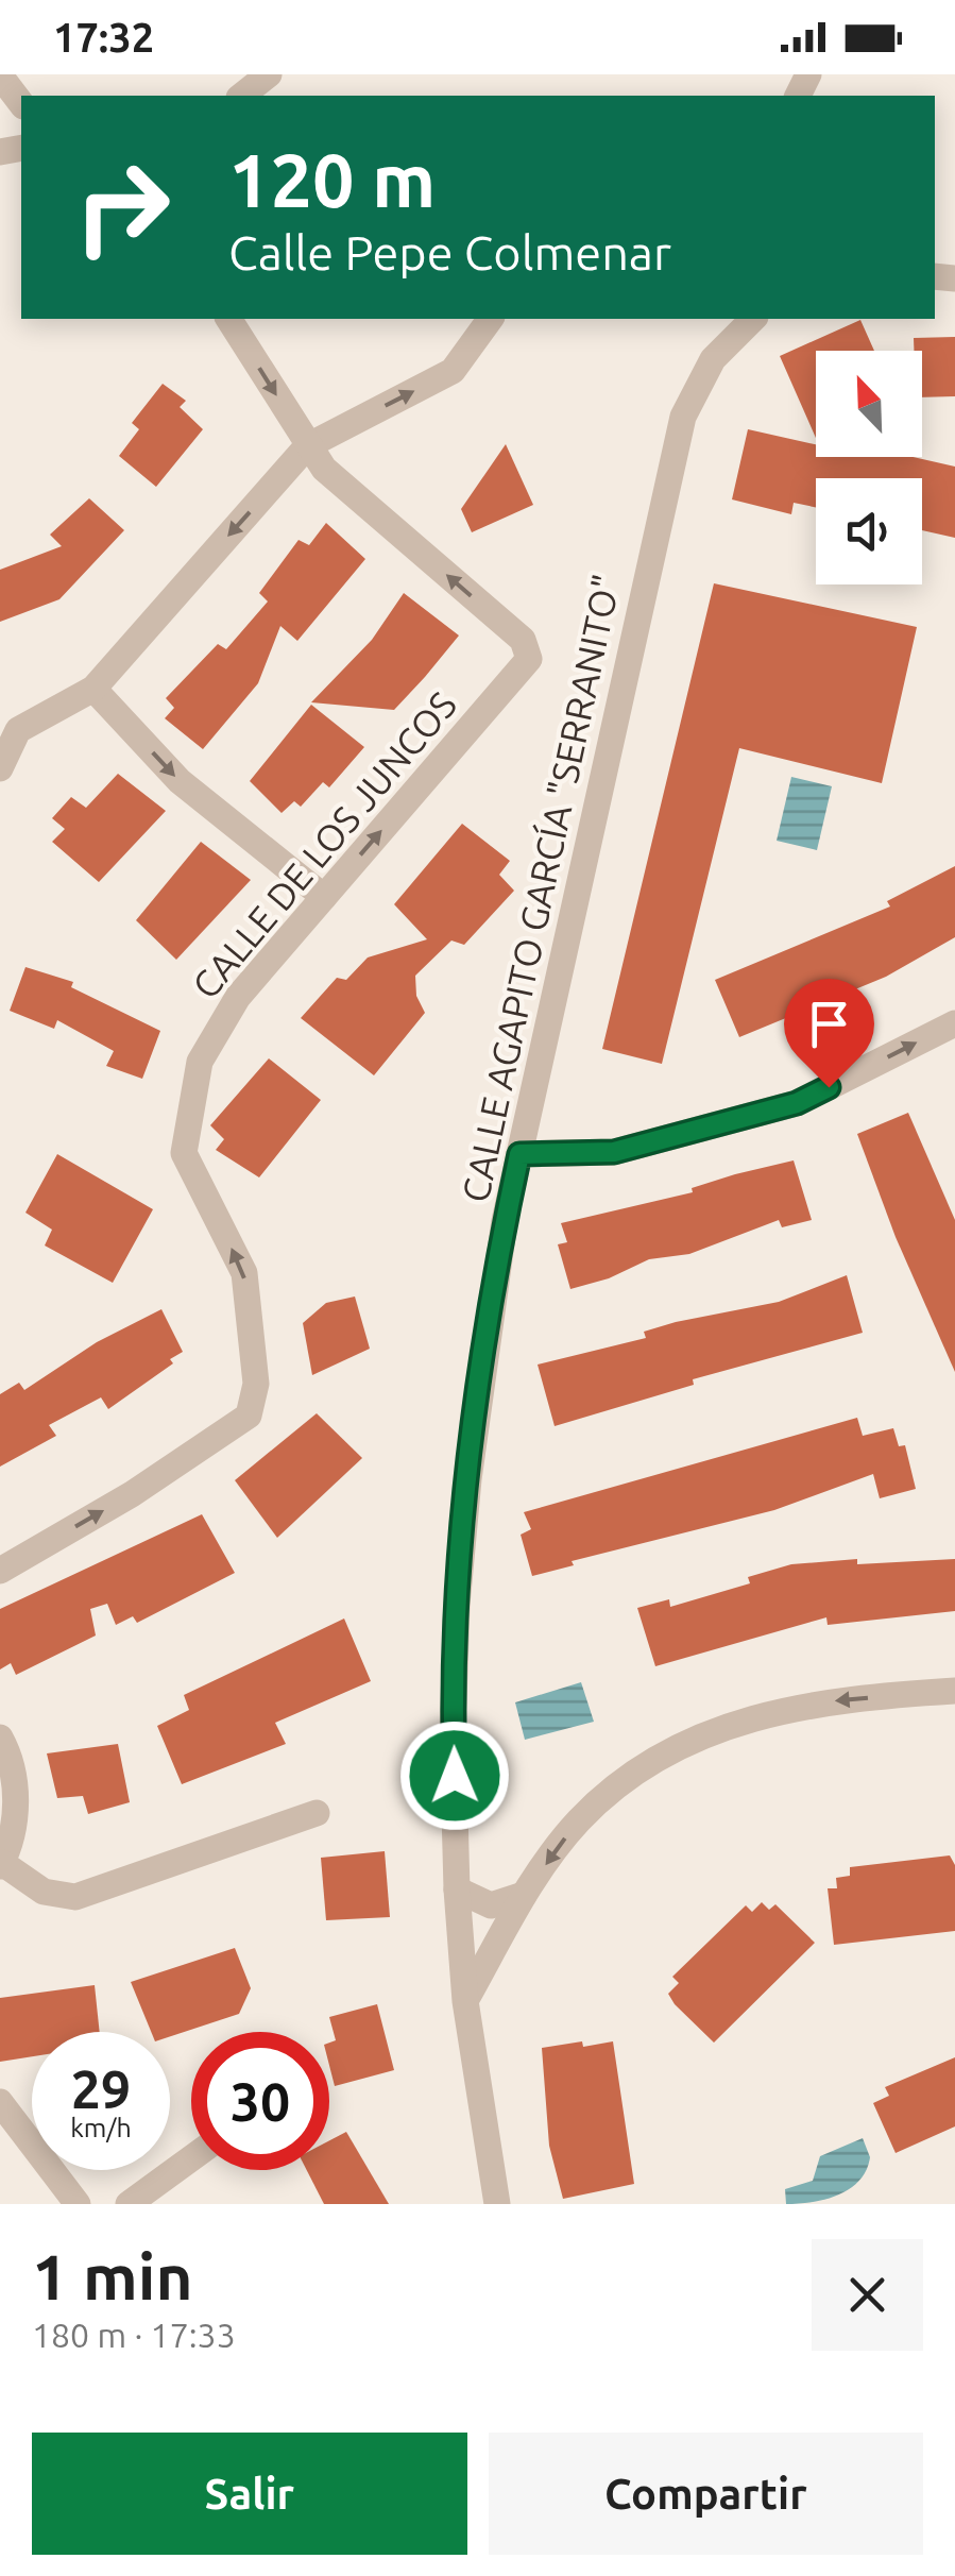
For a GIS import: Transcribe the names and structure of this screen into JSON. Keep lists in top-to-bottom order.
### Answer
{
  "streets": {
    "street": ["CALLE DE LOS JUNCOS", "CALLE AGAPITO GARCÍA \"SERRANITO\""]
  },
  "north": "top left",
  "page": {
    "status": "17:32",
    "turn": ["120 m", "Calle Pepe Colmenar"],
    "speed": "29 km/h",
    "limit": "30",
    "heading": ["1 min", "180 m · 17:33"],
    "buttons": ["Salir", "Compartir"]
  }
}
